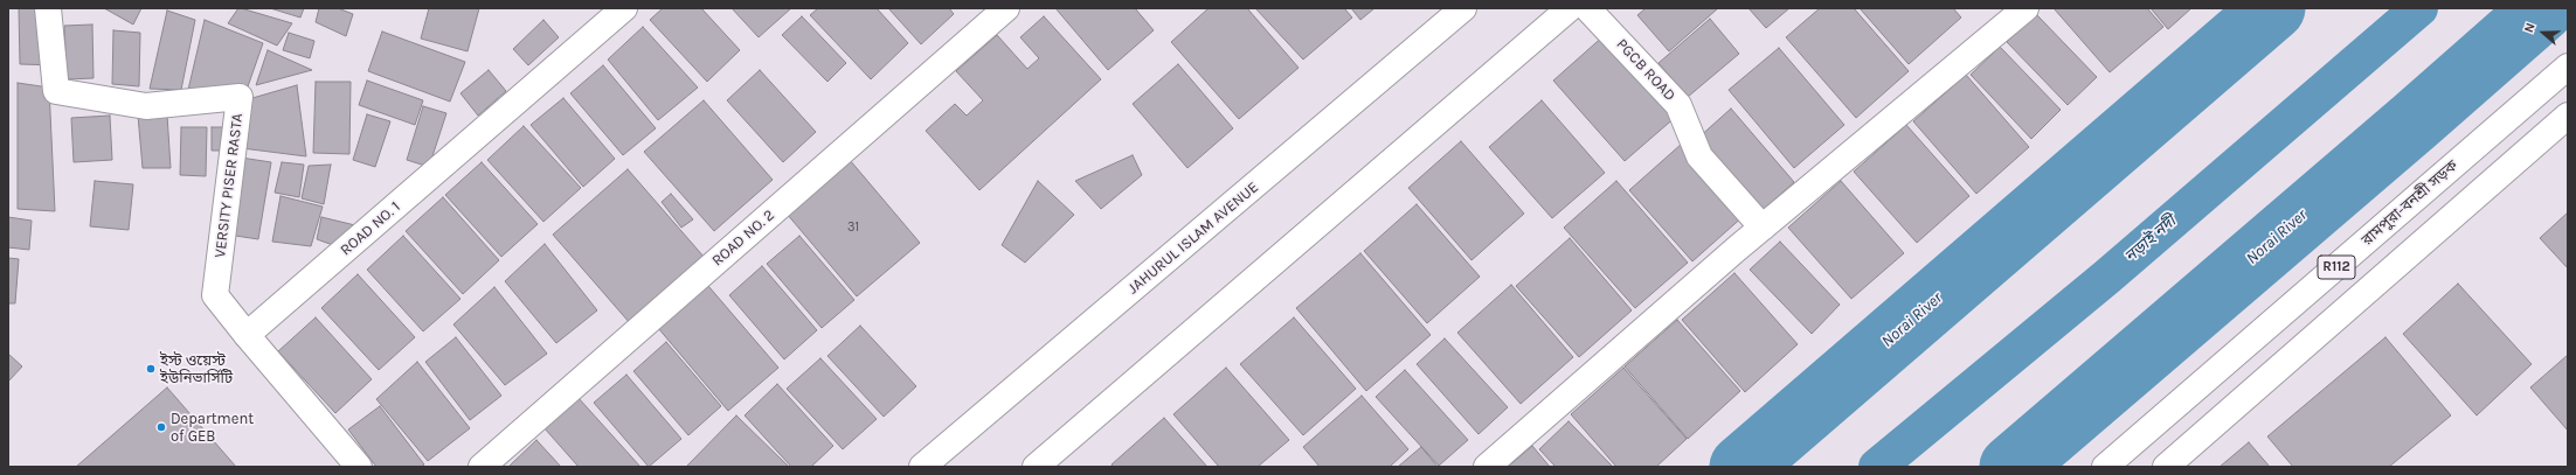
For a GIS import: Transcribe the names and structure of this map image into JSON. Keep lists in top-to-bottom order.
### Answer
{
  "streets": {
    "street": [
      "PGCB ROAD",
      "VERSITY PISER RASTA",
      "রামপুরা-বনশ্রী সড়ক",
      "ROAD NO. 1",
      "ROAD NO. 2",
      "JAHURUL ISLAM AVENUE",
      "R112"
    ]
  },
  "crossings": [
    ["VERSITY PISER RASTA", "ROAD NO. 1"]
  ],
  "water": ["Norai River", "নড়াই নদী"],
  "places": ["ইস্ট ওয়েস্ট ইউনিভার্সিটি", "Department of GEB"],
  "house_numbers": ["31"],
  "north": "left"
}
